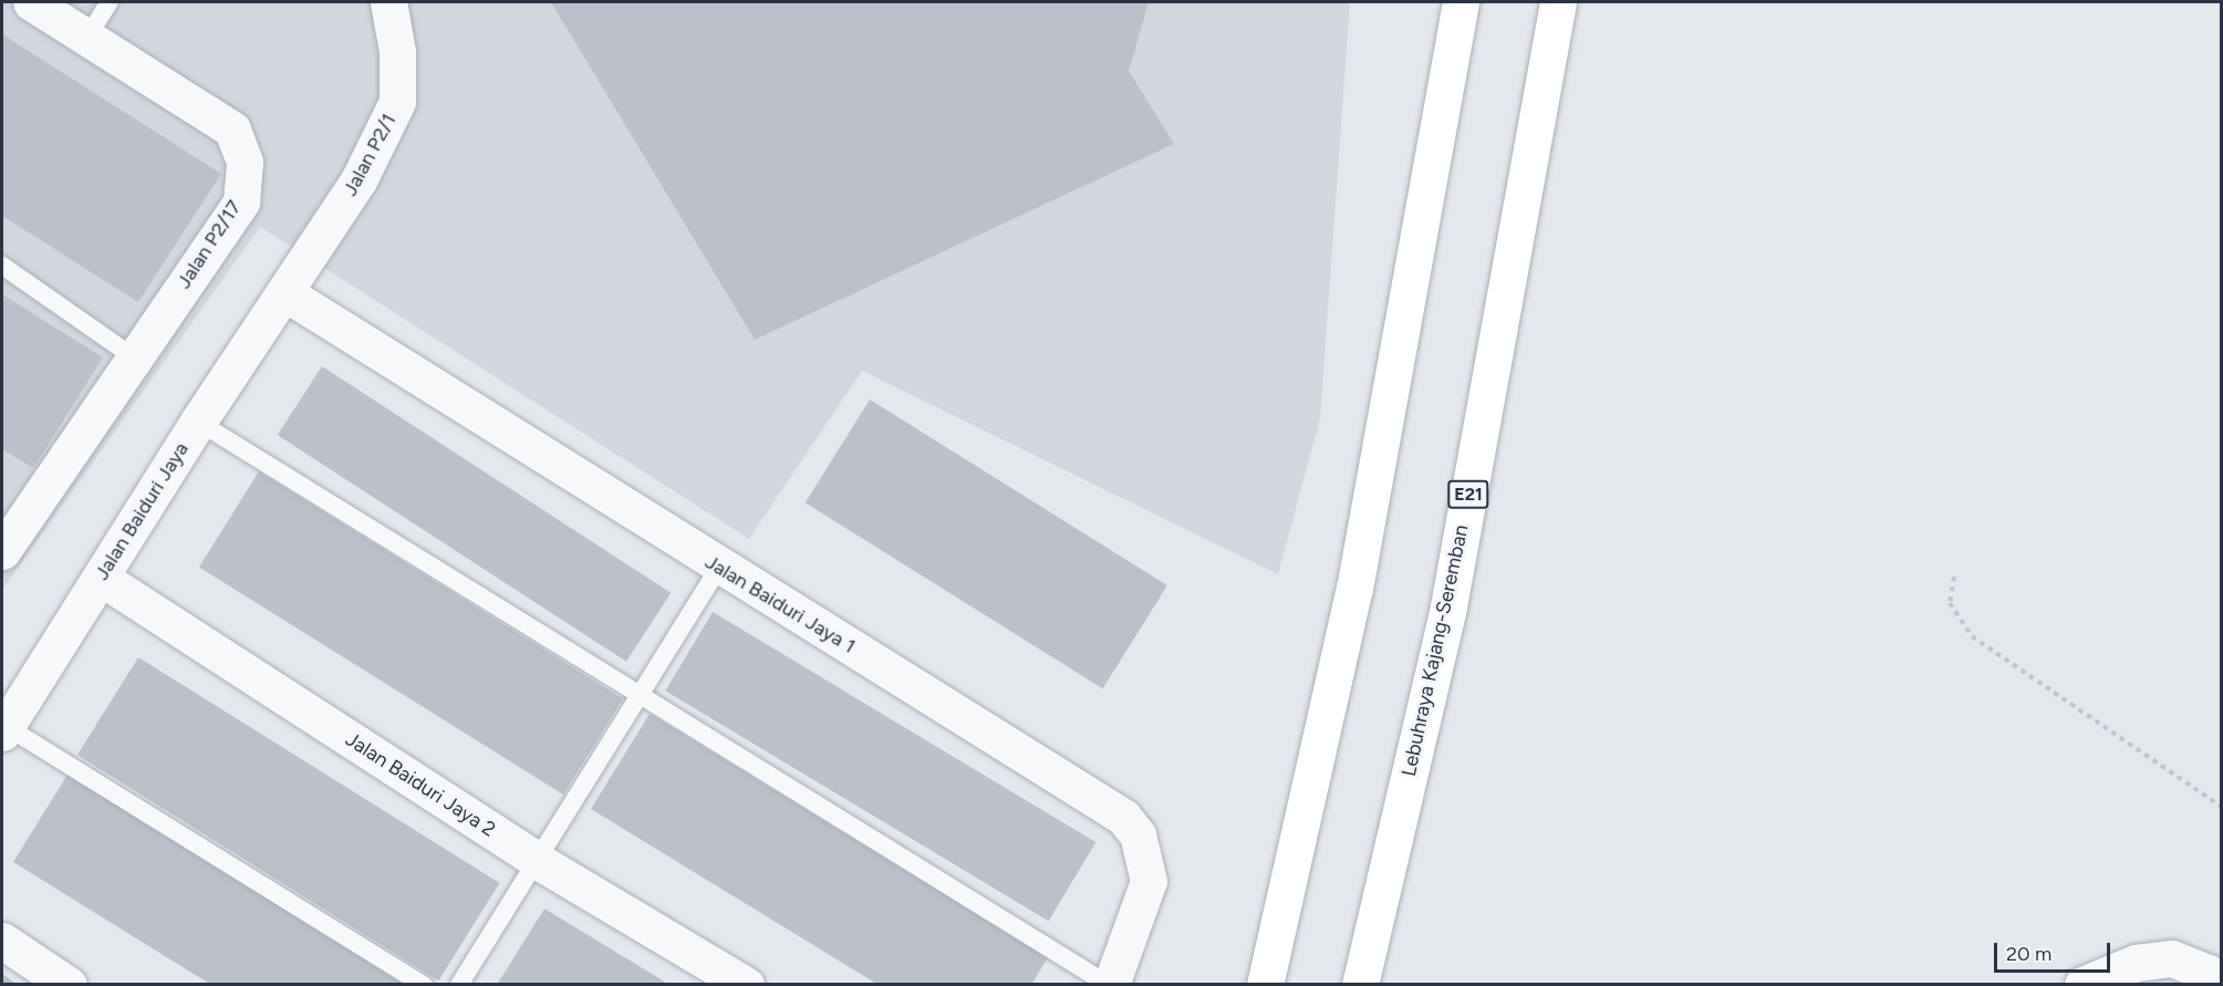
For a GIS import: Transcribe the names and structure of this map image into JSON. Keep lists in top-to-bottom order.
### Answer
{
  "streets": {
    "highway": ["E21", "Lebuhraya Kajang-Seremban"],
    "street": [
      "Jalan P2/1",
      "Jalan P2/17",
      "Jalan Baiduri Jaya",
      "Jalan Baiduri Jaya 1",
      "Jalan Baiduri Jaya 2"
    ]
  },
  "crossings": [
    ["Jalan P2/1", "Jalan Baiduri Jaya"],
    ["Jalan P2/1", "Jalan Baiduri Jaya 1"],
    ["Jalan Baiduri Jaya", "Jalan Baiduri Jaya 1"],
    ["Jalan Baiduri Jaya", "Jalan Baiduri Jaya 2"]
  ],
  "scale_bar": "20 m"
}
